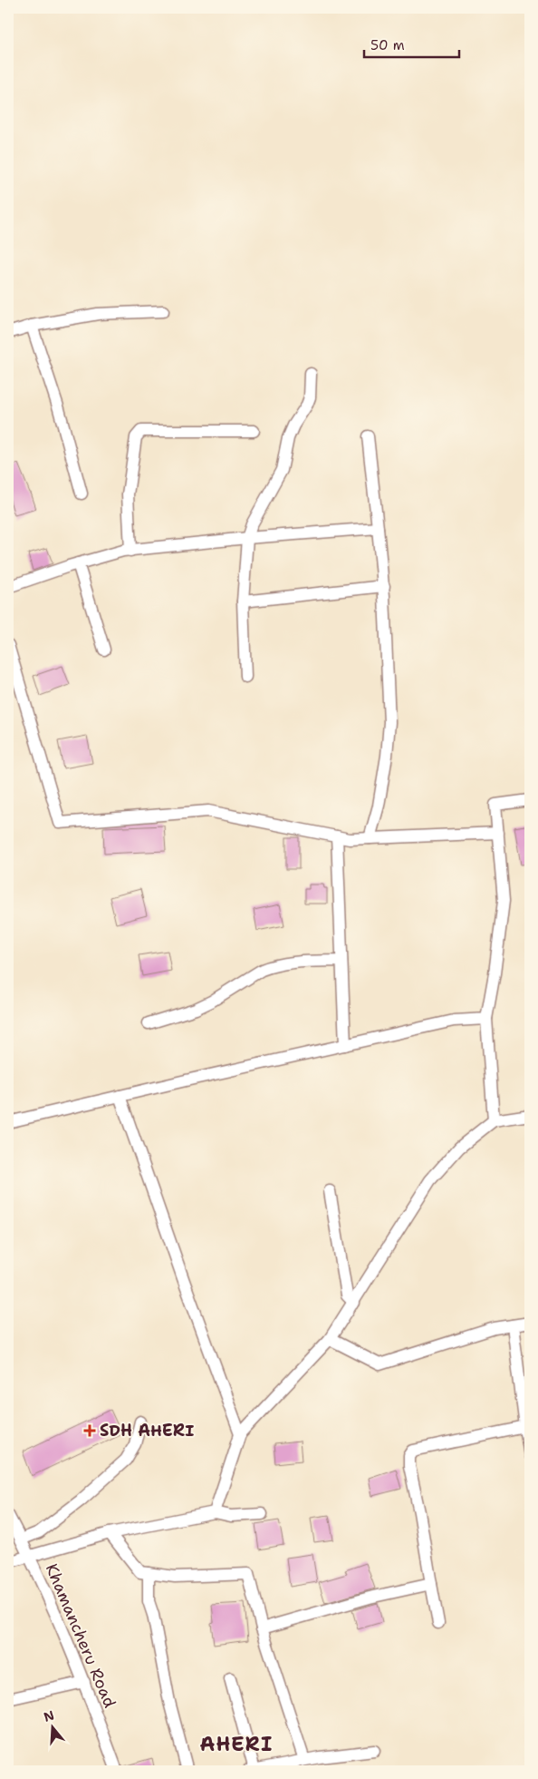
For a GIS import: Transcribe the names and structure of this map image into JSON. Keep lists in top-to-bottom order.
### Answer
{
  "streets": {
    "street": ["Khamancheru Road"]
  },
  "districts": ["AHERI"],
  "places": {
    "health": ["SDH AHERI"]
  },
  "scale_bar": "50 m",
  "north": "top"
}
